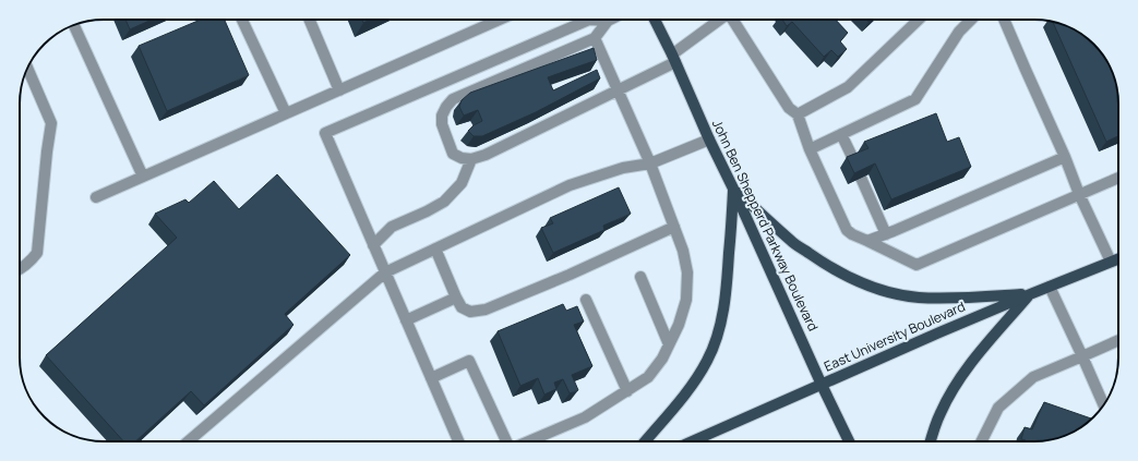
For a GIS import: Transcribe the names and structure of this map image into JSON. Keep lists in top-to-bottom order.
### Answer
{
  "streets": {
    "main road": ["John Ben Shepperd Parkway Boulevard", "East University Boulevard"]
  },
  "crossings": [
    ["John Ben Shepperd Parkway Boulevard", "East University Boulevard"]
  ]
}
